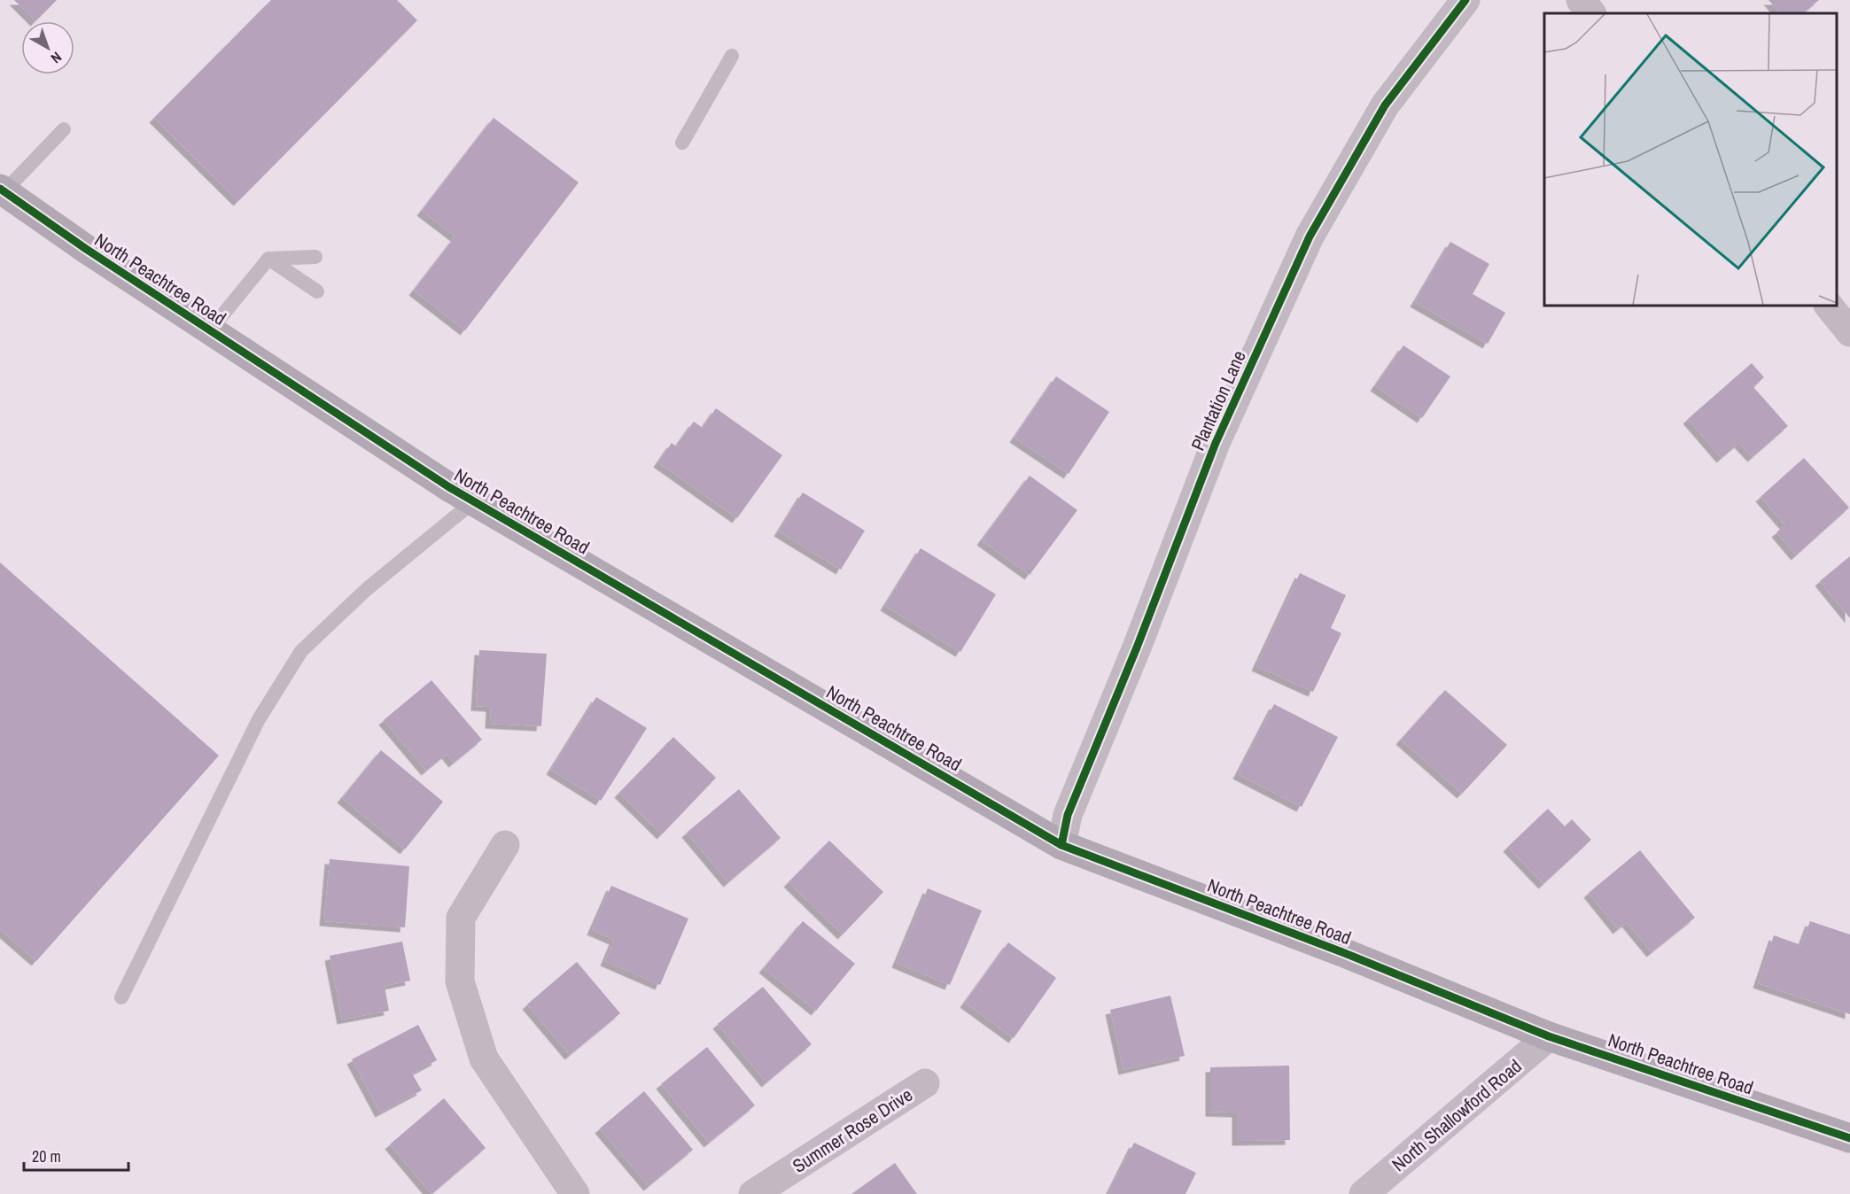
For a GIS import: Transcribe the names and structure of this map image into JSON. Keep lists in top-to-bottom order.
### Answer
{
  "streets": {
    "street": [
      "North Peachtree Road",
      "Plantation Lane",
      "North Shallowford Road",
      "Summer Rose Drive"
    ]
  },
  "crossings": [
    ["North Peachtree Road", "Plantation Lane"],
    ["North Peachtree Road", "North Shallowford Road"]
  ],
  "scale_bar": "20 m",
  "north": "bottom right"
}
